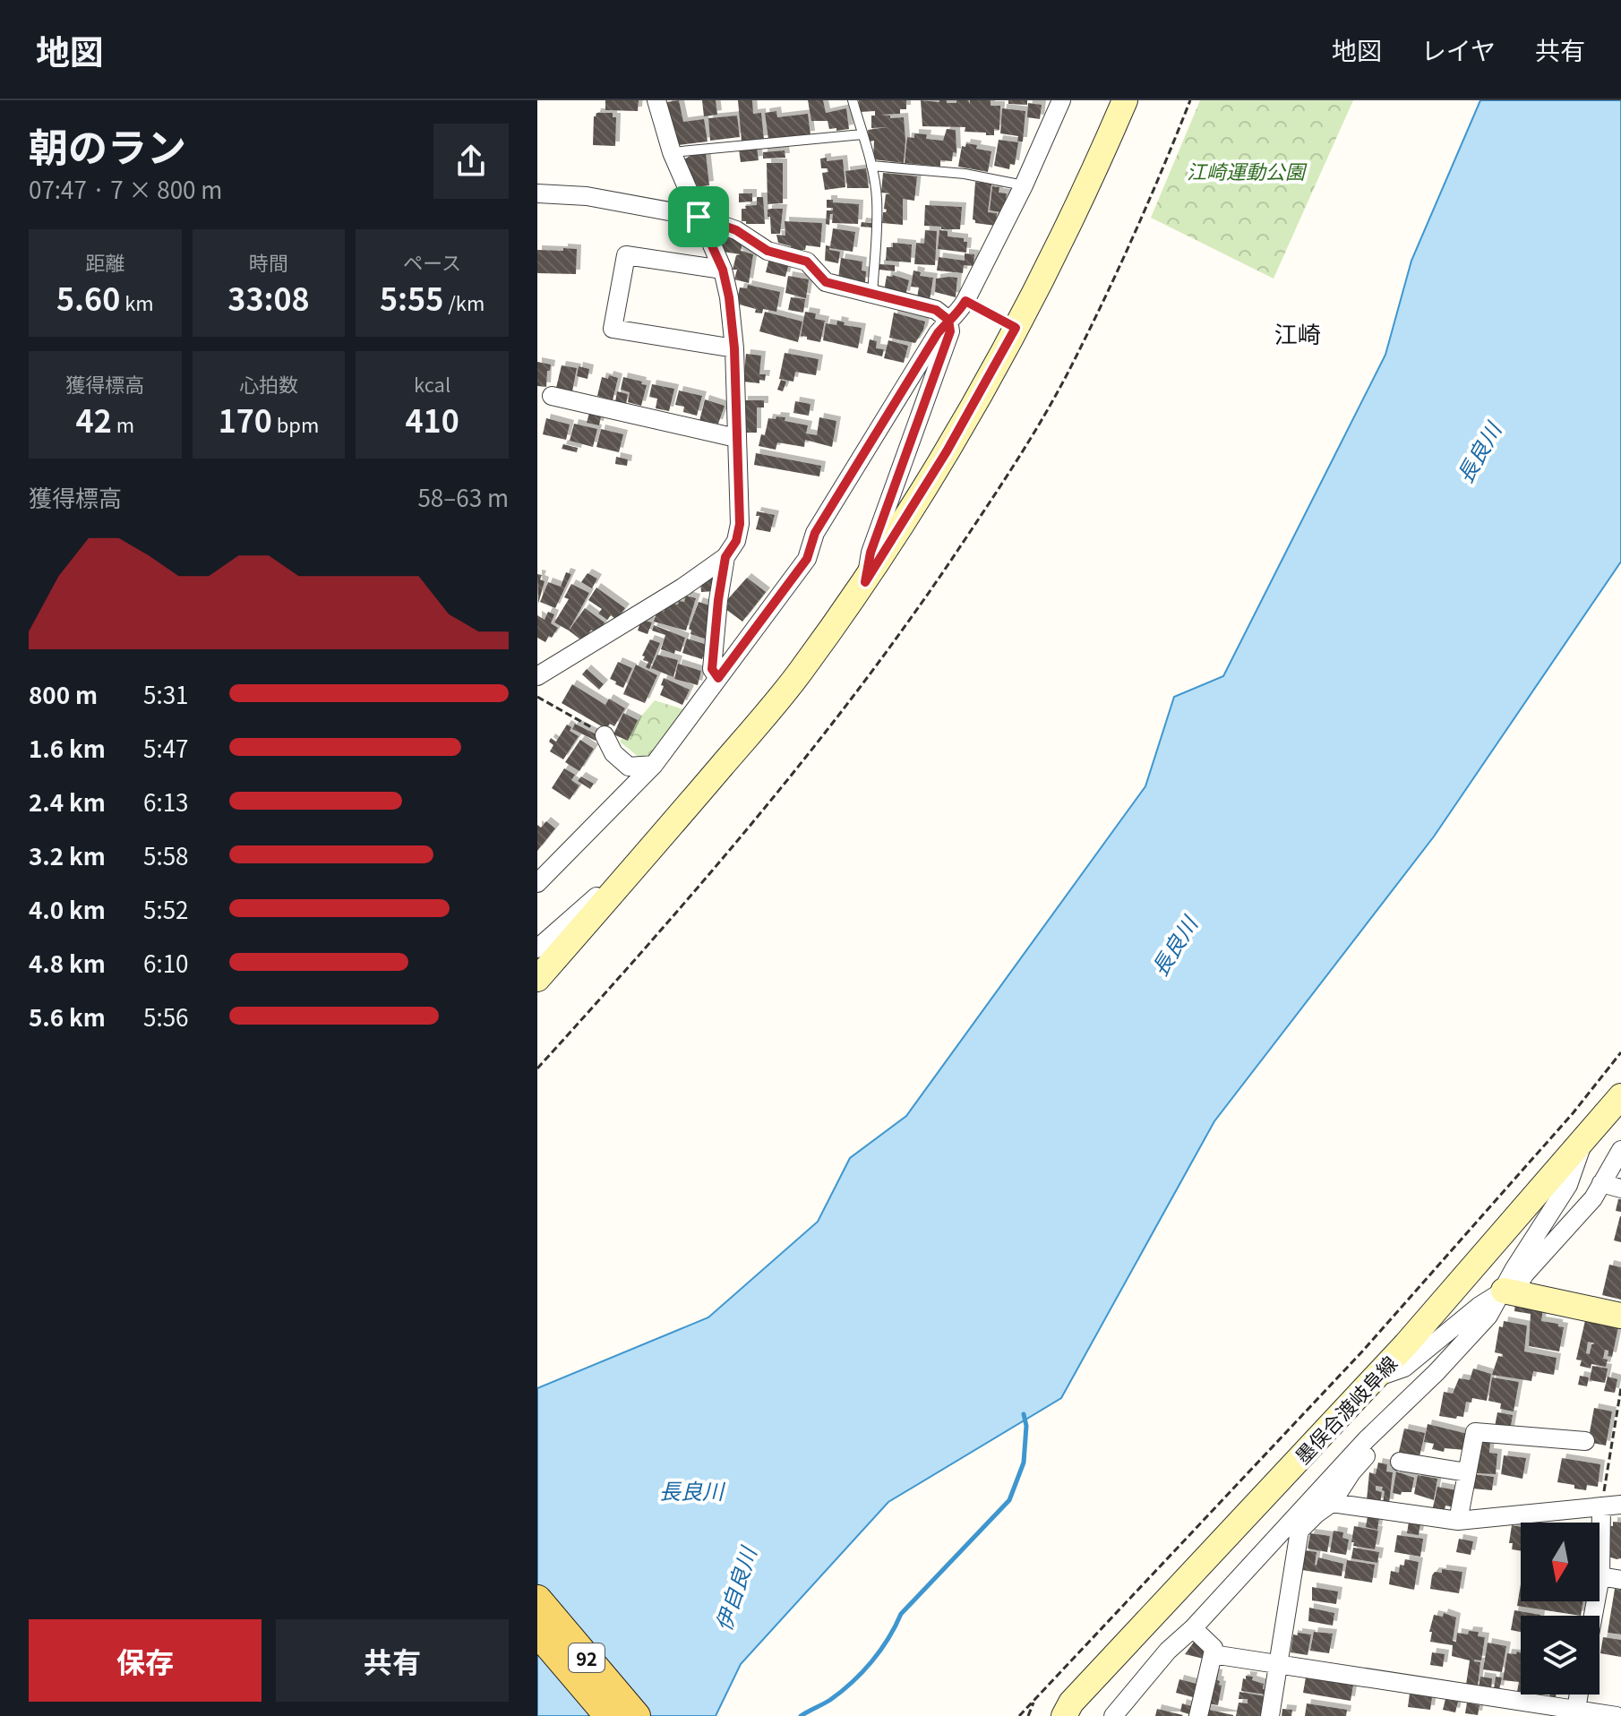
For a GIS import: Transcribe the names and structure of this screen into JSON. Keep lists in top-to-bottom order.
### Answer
{
  "streets": {
    "main road": ["92"],
    "street": ["墨俣合渡岐阜線"]
  },
  "districts": ["江崎"],
  "water": ["長良川", "伊自良川"],
  "parks": ["江崎運動公園"],
  "north": "bottom",
  "page": {
    "header": "地図",
    "nav": ["地図", "レイヤ", "共有"],
    "heading": ["朝のラン", "07:47 · 7 × 800 m"],
    "stats": [
      ["距離", "5.60 km"],
      ["時間", "33:08"],
      ["ペース", "5:55 /km"],
      ["獲得標高", "42 m"],
      ["心拍数", "170 bpm"],
      ["kcal", "410"]
    ],
    "chart": ["獲得標高", "58–63 m"],
    "list": [
      {
        "name": "800 m",
        "note": "5:31"
      },
      {
        "name": "1.6 km",
        "note": "5:47"
      },
      {
        "name": "2.4 km",
        "note": "6:13"
      },
      {
        "name": "3.2 km",
        "note": "5:58"
      },
      {
        "name": "4.0 km",
        "note": "5:52"
      },
      {
        "name": "4.8 km",
        "note": "6:10"
      },
      {
        "name": "5.6 km",
        "note": "5:56"
      }
    ],
    "buttons": ["保存", "共有"]
  }
}
